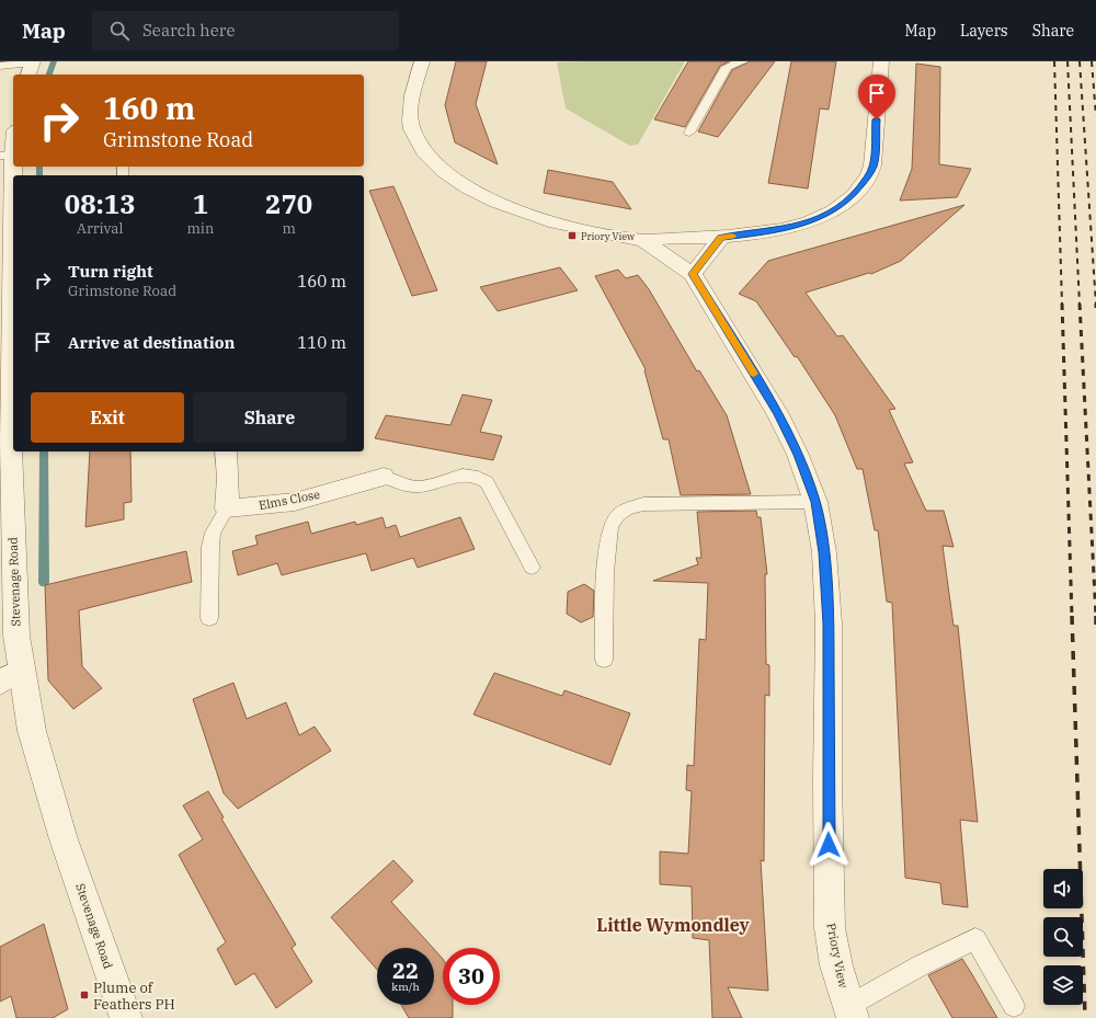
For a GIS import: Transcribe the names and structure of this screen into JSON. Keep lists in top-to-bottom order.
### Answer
{
  "streets": {
    "street": ["Elms Close", "Stevenage Road", "Priory View"]
  },
  "districts": ["Little Wymondley"],
  "places": {
    "transit": ["Priory View", "Plume of Feathers PH"]
  },
  "page": {
    "header": "Map",
    "search": "Search here",
    "nav": ["Map", "Layers", "Share"],
    "turn": ["160 m", "Grimstone Road"],
    "eta": [
      "08:13",
      "Arrival",
      "1",
      "min",
      "270",
      "m"
    ],
    "list": [
      {
        "name": "Turn right",
        "note": "Grimstone Road",
        "value": "160 m"
      },
      {
        "name": "Arrive at destination",
        "value": "110 m"
      }
    ],
    "buttons": ["Exit", "Share"],
    "speed": "22 km/h",
    "limit": "30"
  }
}
